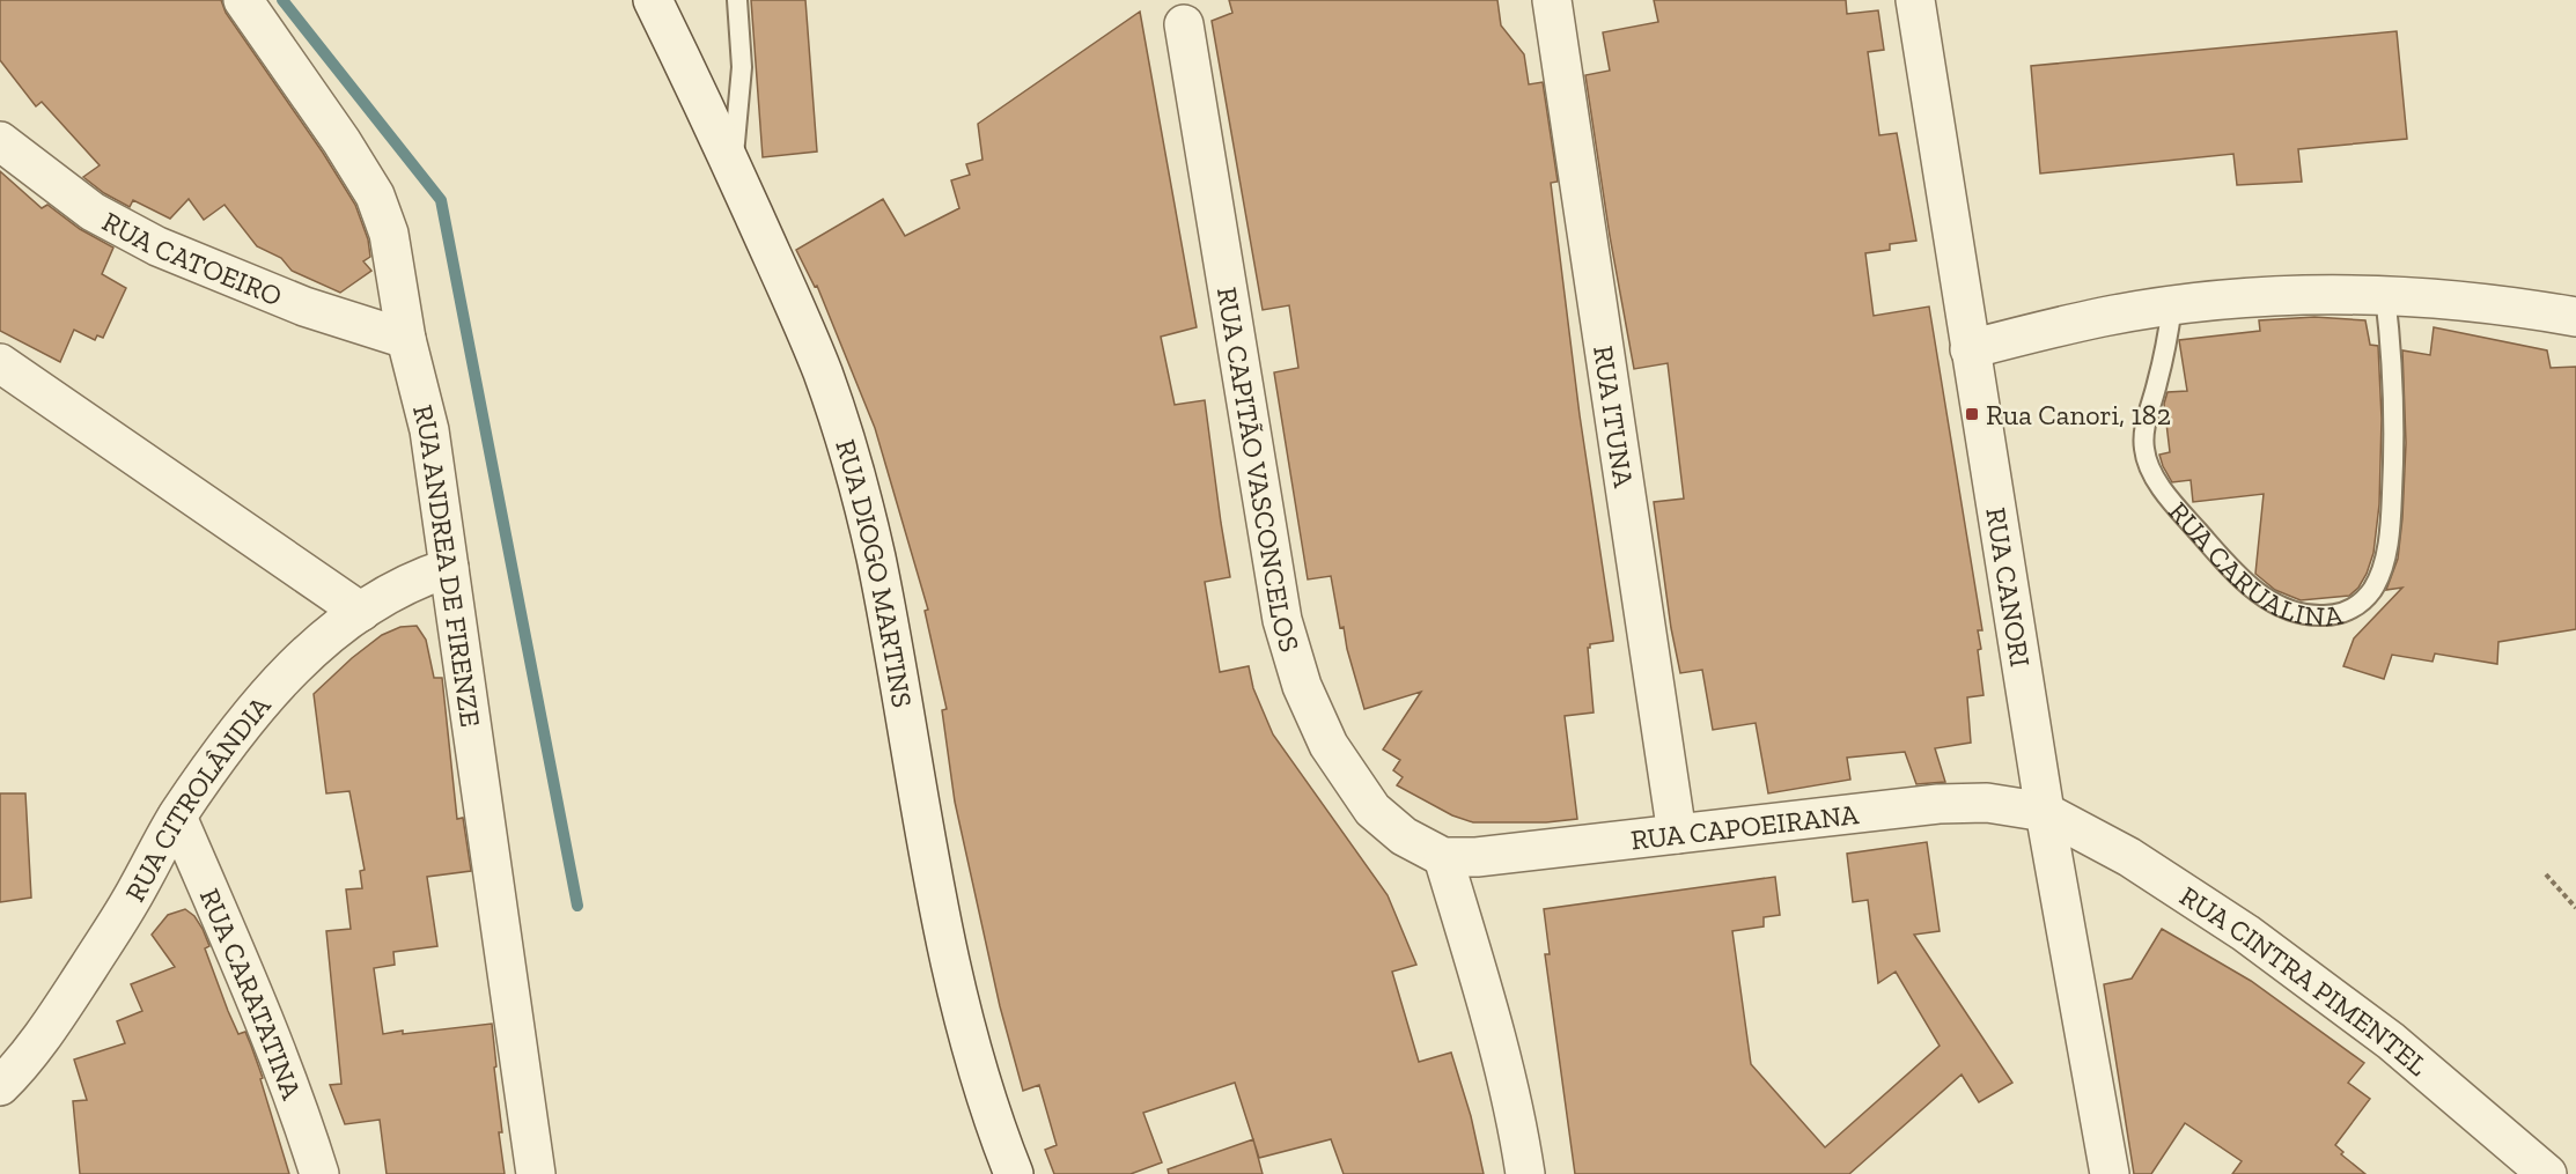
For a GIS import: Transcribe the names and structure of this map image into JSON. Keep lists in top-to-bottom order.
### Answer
{
  "streets": {
    "street": [
      "RUA CATOEIRO",
      "RUA ITUNA",
      "RUA CAPITÃO VASCONCELOS",
      "RUA ANDREA DE FIRENZE",
      "RUA DIOGO MARTINS",
      "RUA CANORI",
      "RUA CITROLÂNDIA",
      "RUA CAPOEIRANA",
      "RUA CINTRA PIMENTEL",
      "RUA CARATATINA"
    ],
    "lane": ["RUA CARUALINA"]
  },
  "crossings": [
    ["RUA CATOEIRO", "RUA ANDREA DE FIRENZE"],
    ["RUA ITUNA", "RUA CAPOEIRANA"],
    ["RUA CAPITÃO VASCONCELOS", "RUA CAPOEIRANA"],
    ["RUA ANDREA DE FIRENZE", "RUA CITROLÂNDIA"],
    ["RUA CANORI", "RUA CAPOEIRANA"],
    ["RUA CANORI", "RUA CINTRA PIMENTEL"],
    ["RUA CITROLÂNDIA", "RUA CARATATINA"],
    ["RUA CAPOEIRANA", "RUA CINTRA PIMENTEL"]
  ],
  "places": {
    "transit": ["Rua Canori, 182"]
  }
}
